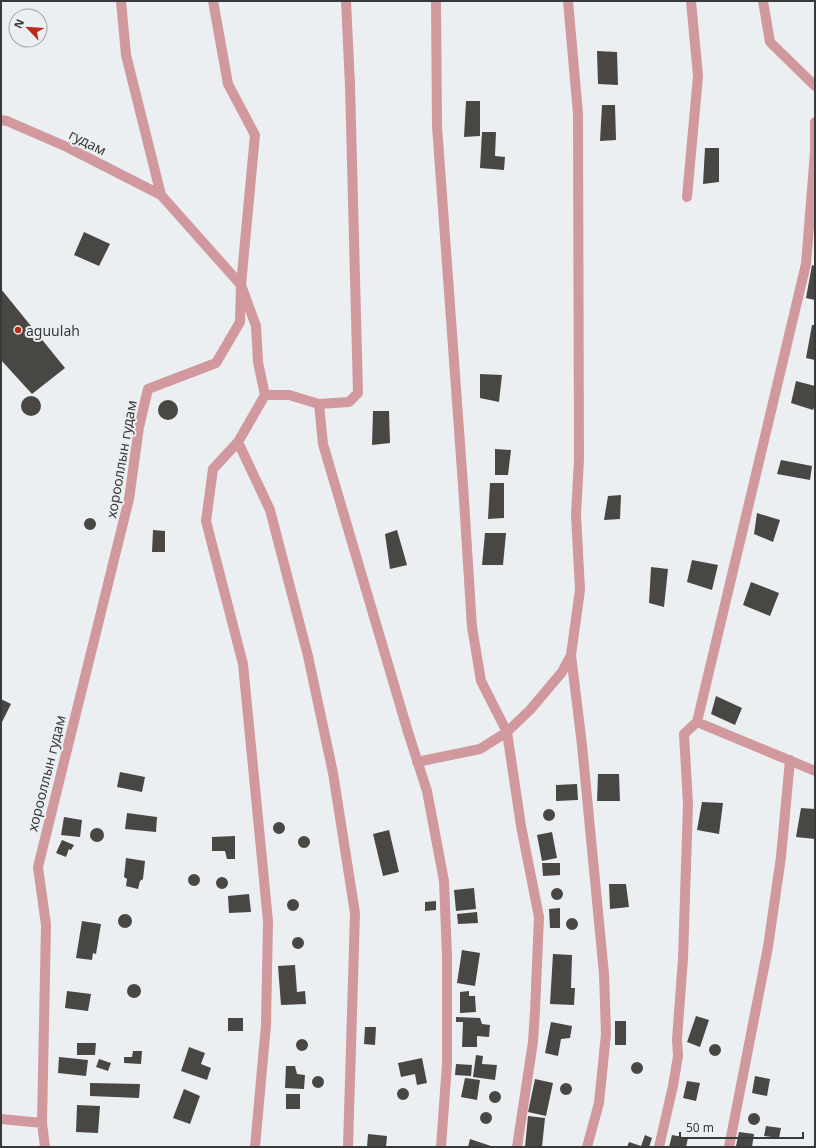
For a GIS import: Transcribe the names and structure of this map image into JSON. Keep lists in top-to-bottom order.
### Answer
{
  "streets": {
    "street": ["гудам", "хорооллын гудам"]
  },
  "places": ["aguulah"],
  "scale_bar": "50 m",
  "north": "top left"
}
